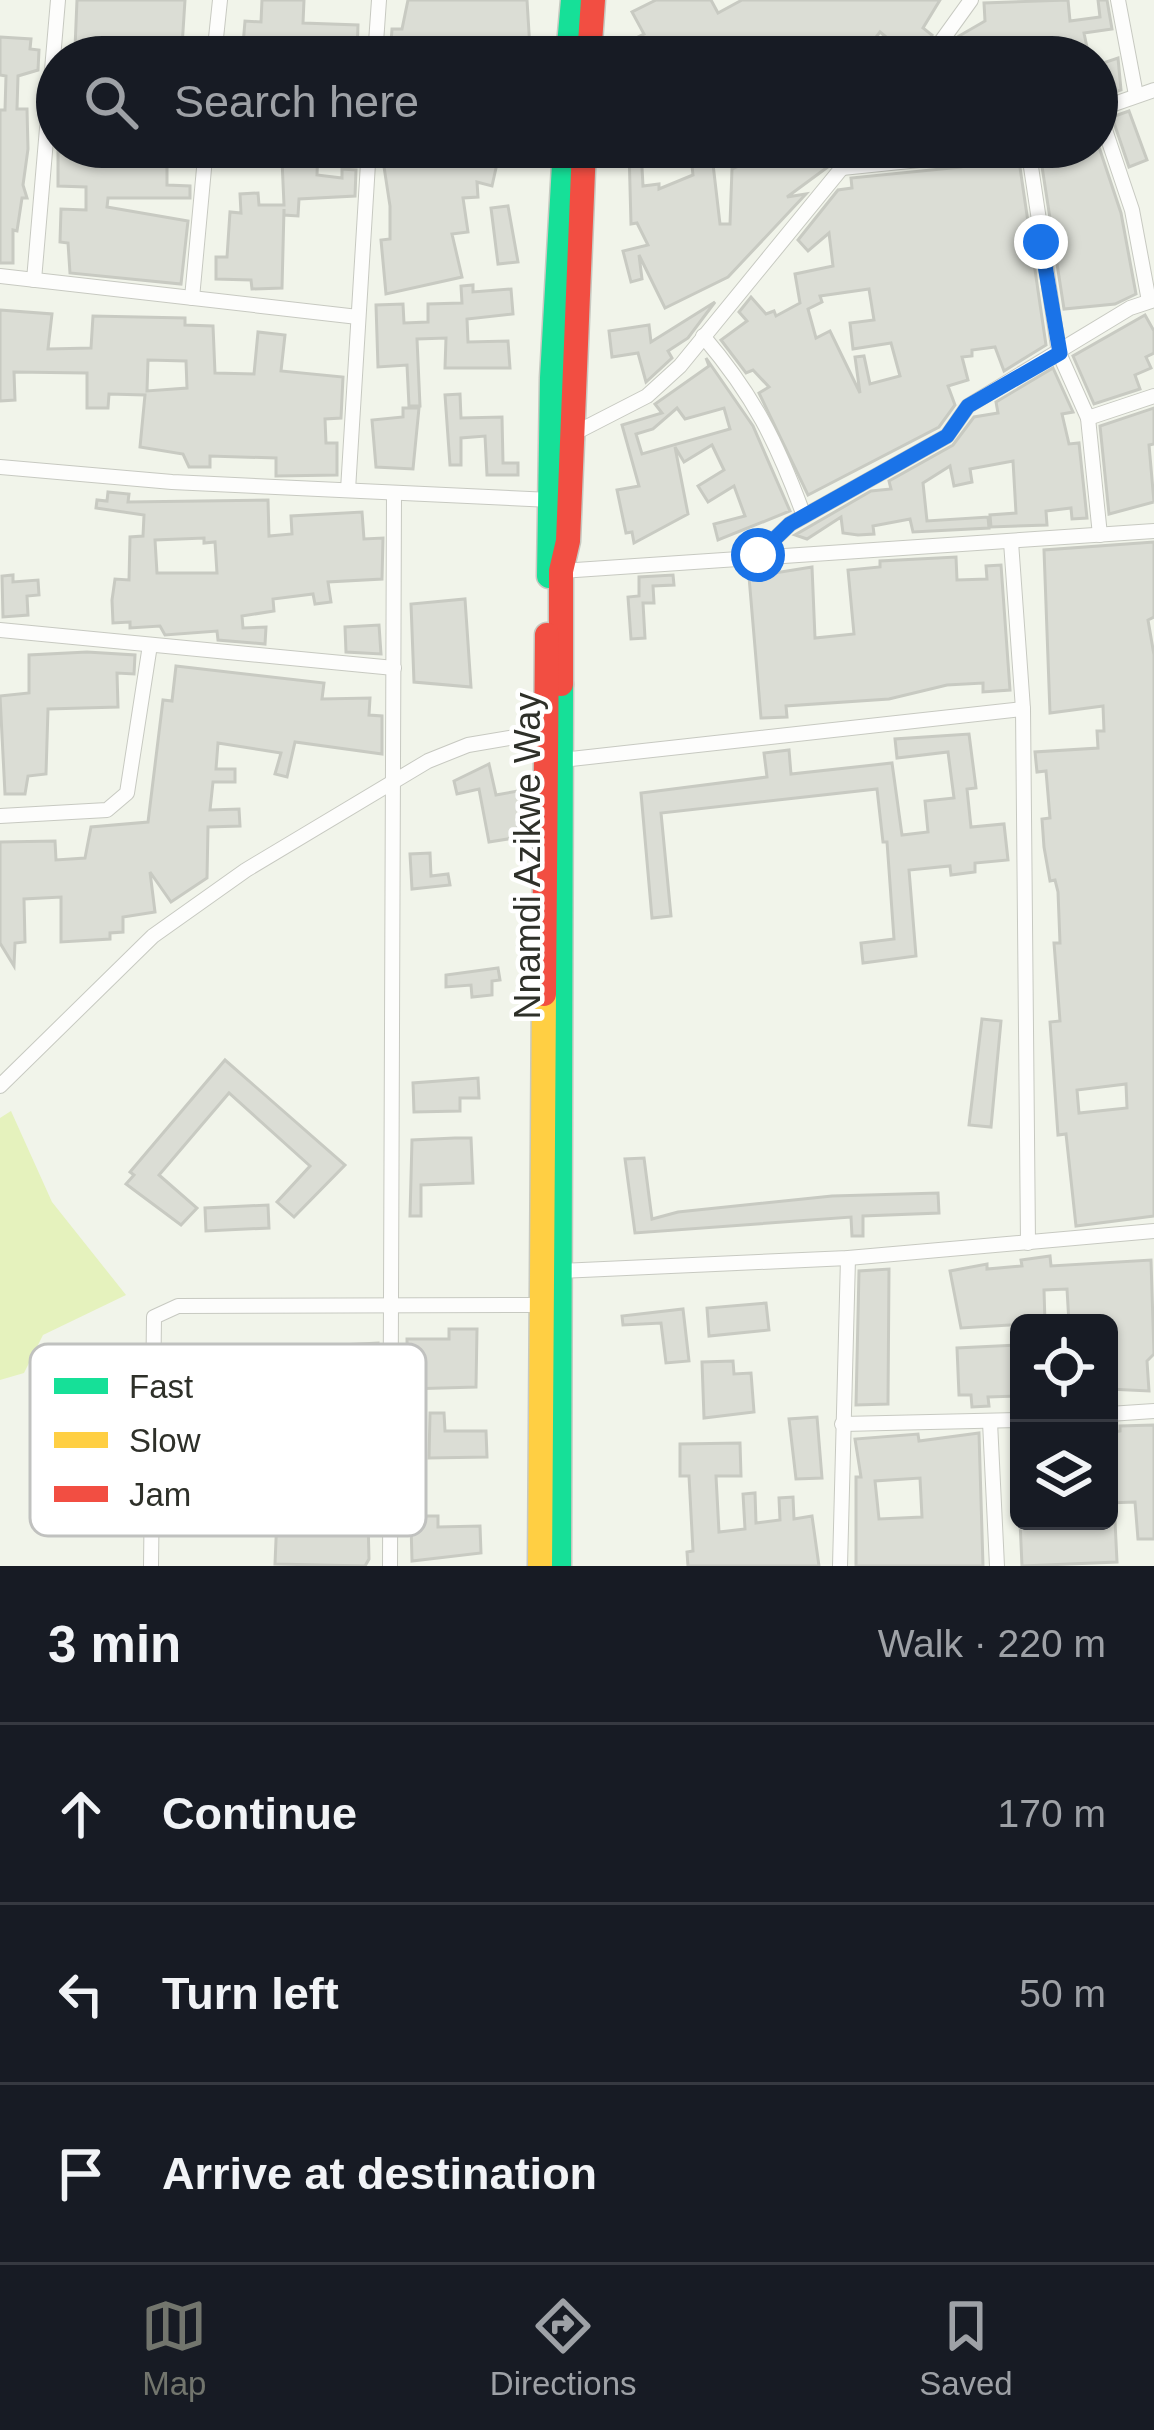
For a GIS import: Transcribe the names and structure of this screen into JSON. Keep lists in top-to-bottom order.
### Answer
{
  "streets": {
    "highway": ["Nnamdi Azikwe Way"]
  },
  "legend": ["Fast", "Slow", "Jam"],
  "page": {
    "search": "Search here",
    "heading": ["3 min", "Walk · 220 m"],
    "list": [
      ["Continue", "170 m"],
      ["Turn left", "50 m"],
      "Arrive at destination"
    ],
    "nav": ["Map", "Directions", "Saved"]
  }
}
